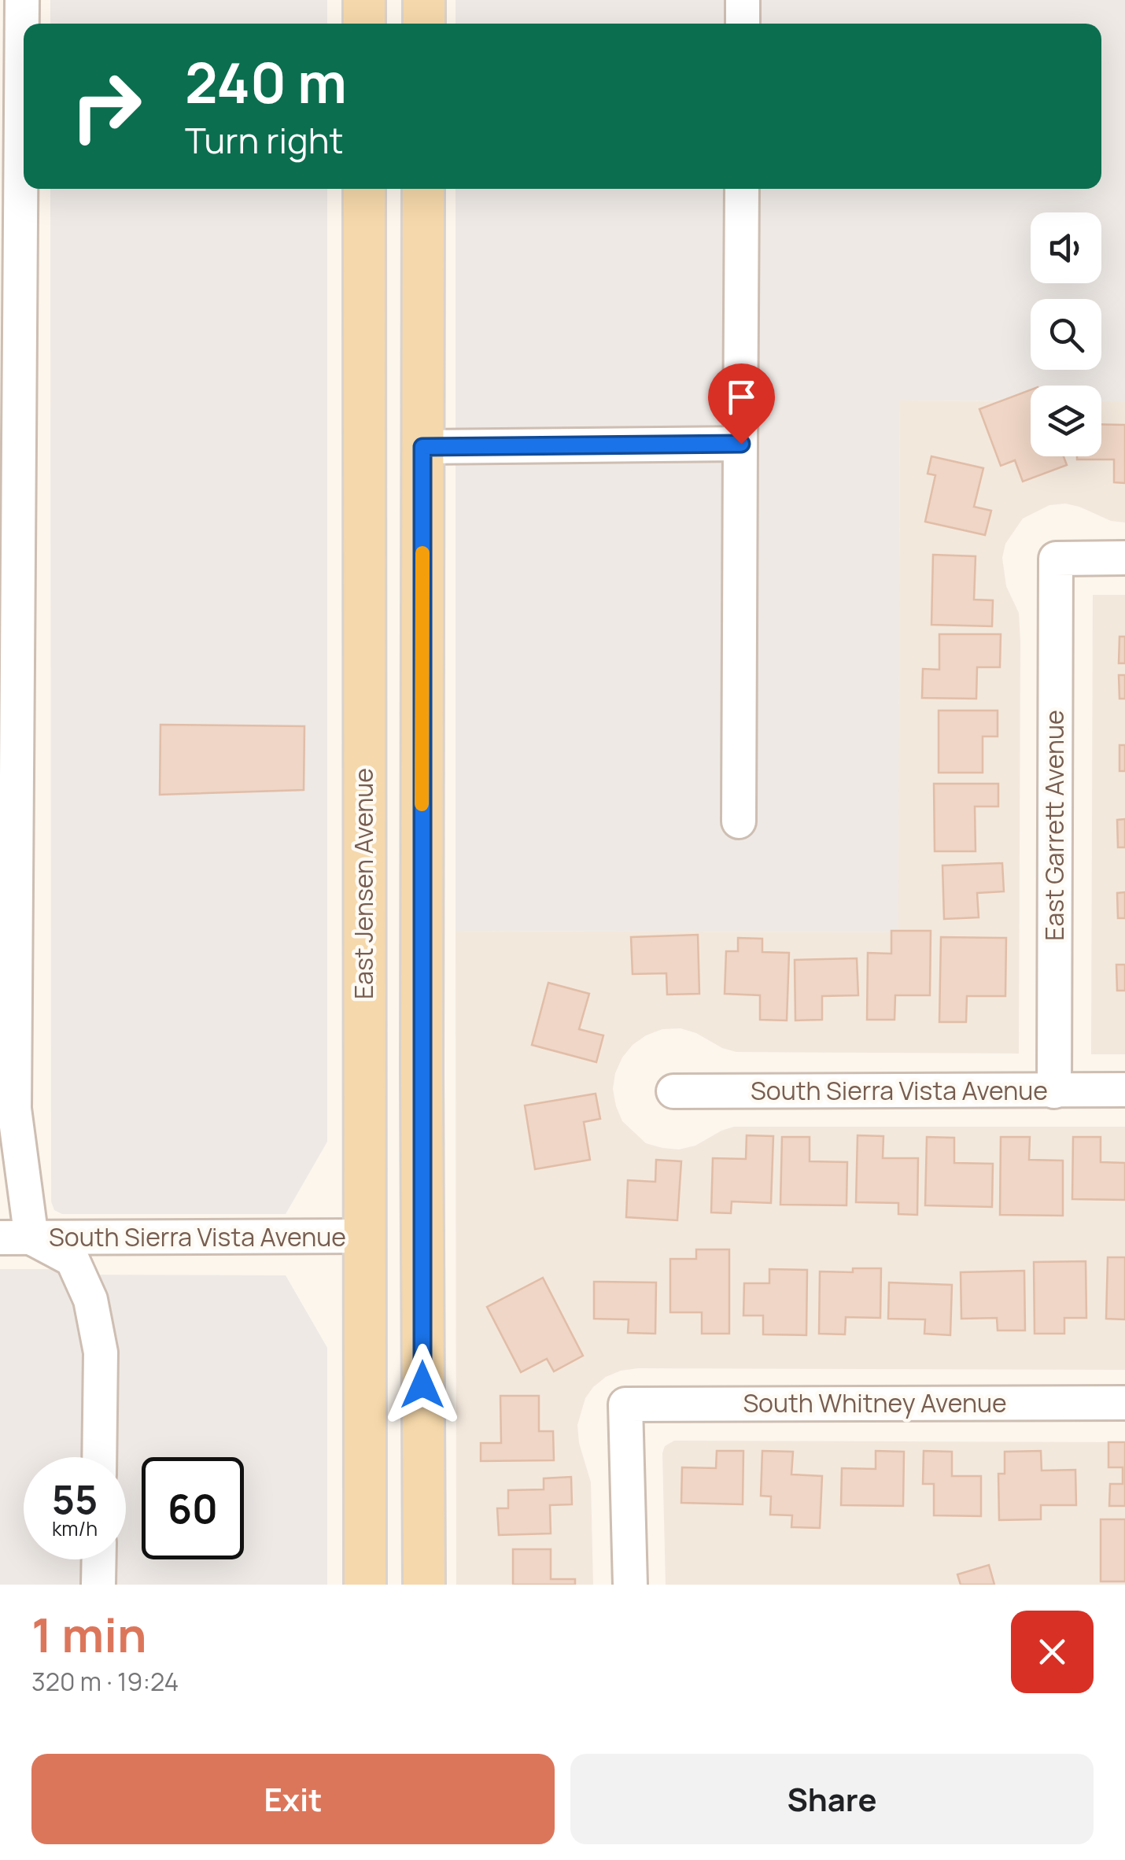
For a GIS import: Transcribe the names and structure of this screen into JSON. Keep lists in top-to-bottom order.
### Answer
{
  "streets": {
    "main road": ["East Jensen Avenue"],
    "street": ["East Garrett Avenue", "South Sierra Vista Avenue", "South Whitney Avenue"]
  },
  "crossings": [
    ["East Garrett Avenue", "South Sierra Vista Avenue"],
    ["East Jensen Avenue", "South Sierra Vista Avenue"]
  ],
  "page": {
    "turn": ["240 m", "Turn right"],
    "speed": "55 km/h",
    "limit": "60",
    "heading": ["1 min", "320 m · 19:24"],
    "buttons": ["Exit", "Share"]
  }
}
